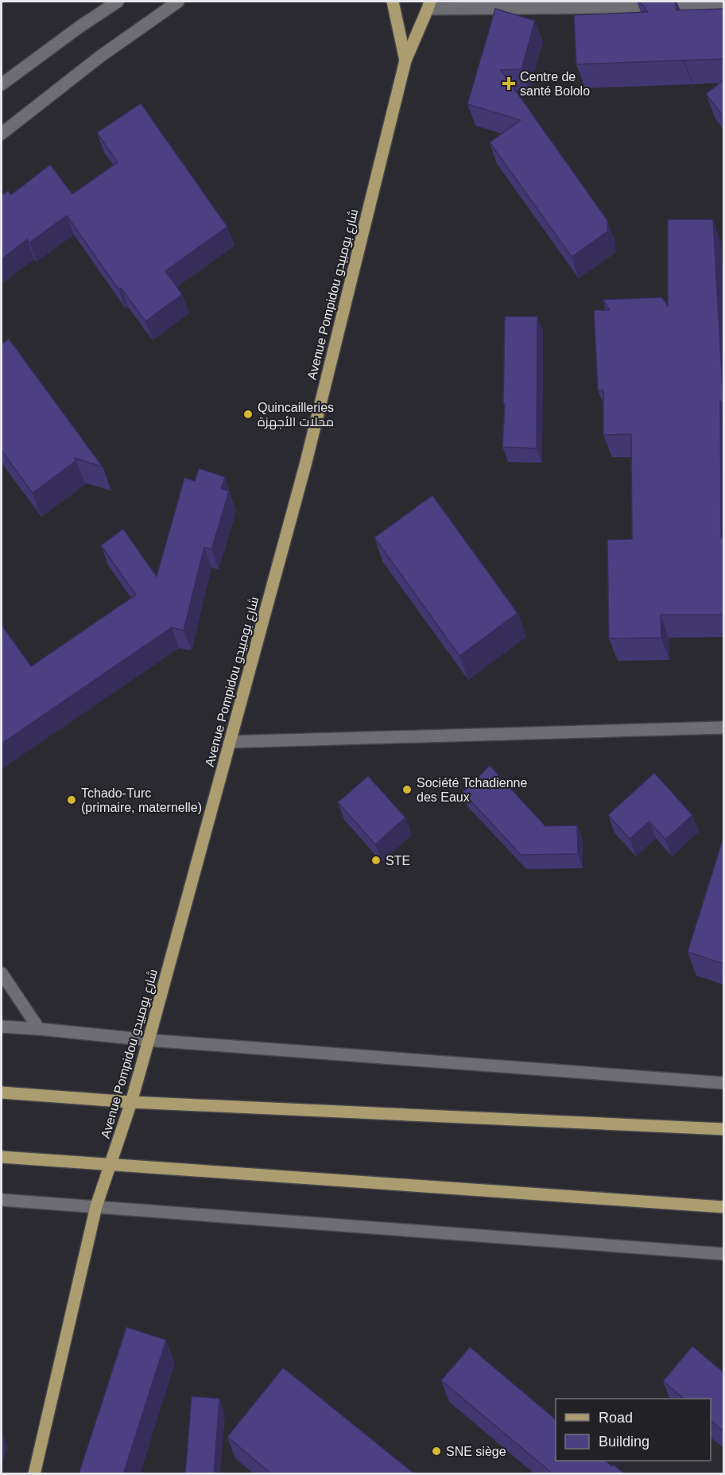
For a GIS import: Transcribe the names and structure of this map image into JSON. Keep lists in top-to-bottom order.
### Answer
{
  "streets": {
    "main road": ["Avenue Pompidou شارع بومبيدو"]
  },
  "places": {
    "health": ["Centre de santé Bololo"],
    "other": [
      "Quincailleries محلات الأجهزة",
      "Société Tchadienne des Eaux",
      "Tchado-Turc (primaire, maternelle)",
      "STE",
      "SNE siège"
    ]
  },
  "legend": ["Road", "Building"]
}
